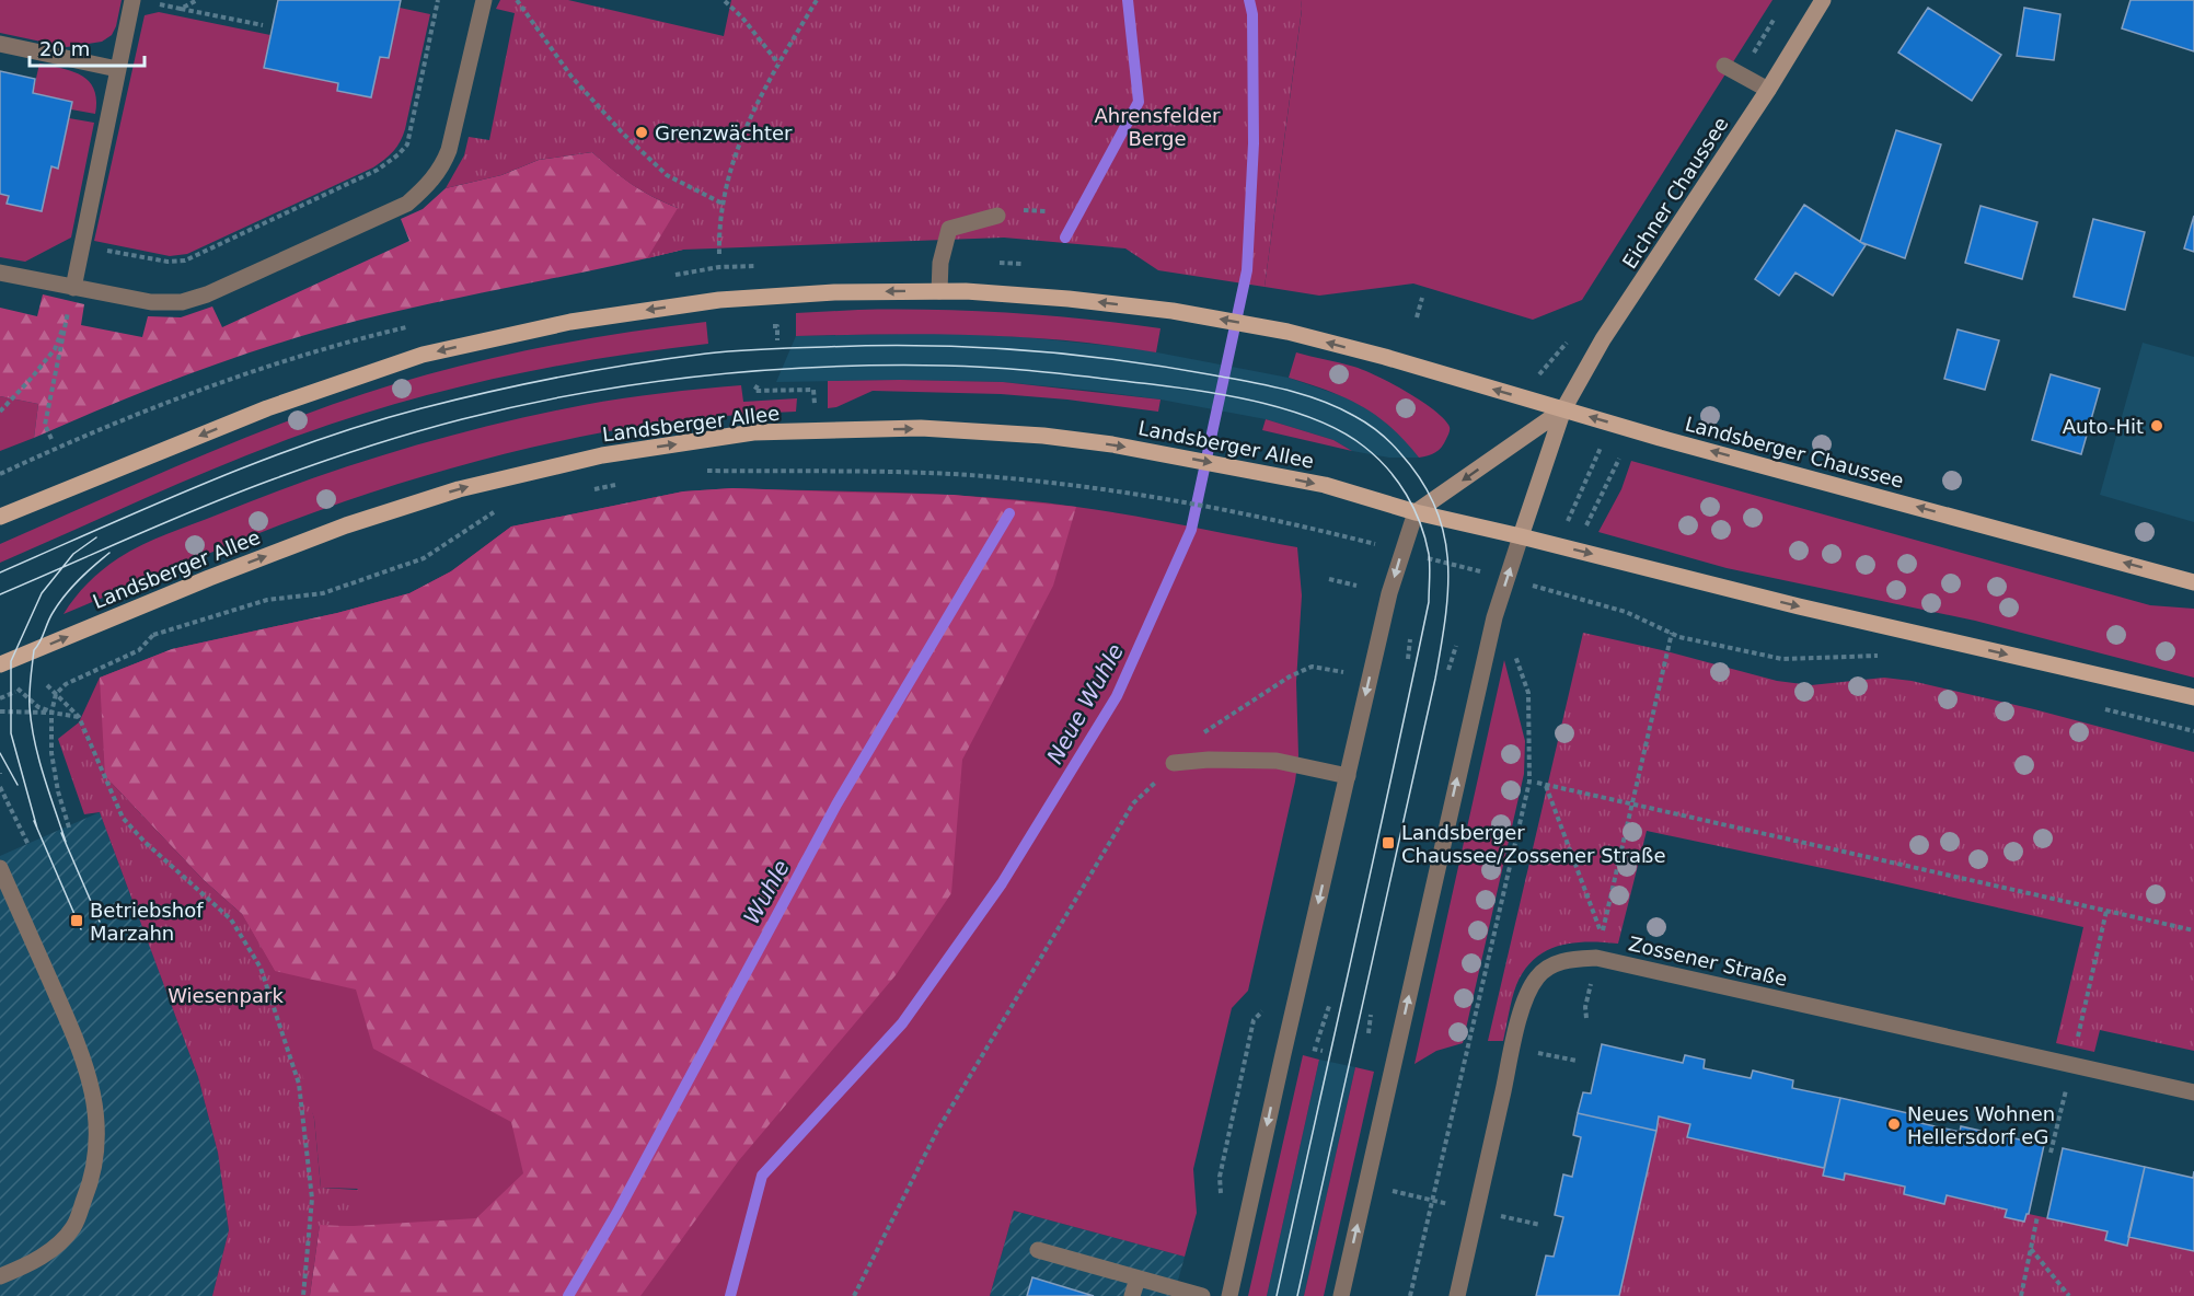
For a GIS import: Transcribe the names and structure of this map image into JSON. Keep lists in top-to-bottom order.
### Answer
{
  "streets": {
    "main road": ["Eichner Chaussee", "Landsberger Allee", "Landsberger Chaussee"],
    "street": ["Zossener Straße"]
  },
  "crossings": [
    ["Eichner Chaussee", "Landsberger Allee"],
    ["Eichner Chaussee", "Landsberger Chaussee"]
  ],
  "water": ["Neue Wuhle", "Wuhle"],
  "parks": ["Ahrensfelder Berge", "Wiesenpark"],
  "places": {
    "other": ["Grenzwächter", "Auto-Hit", "Neues Wohnen Hellersdorf eG"],
    "transit": ["Landsberger Chaussee/Zossener Straße", "Betriebshof Marzahn"]
  },
  "scale_bar": "20 m"
}
